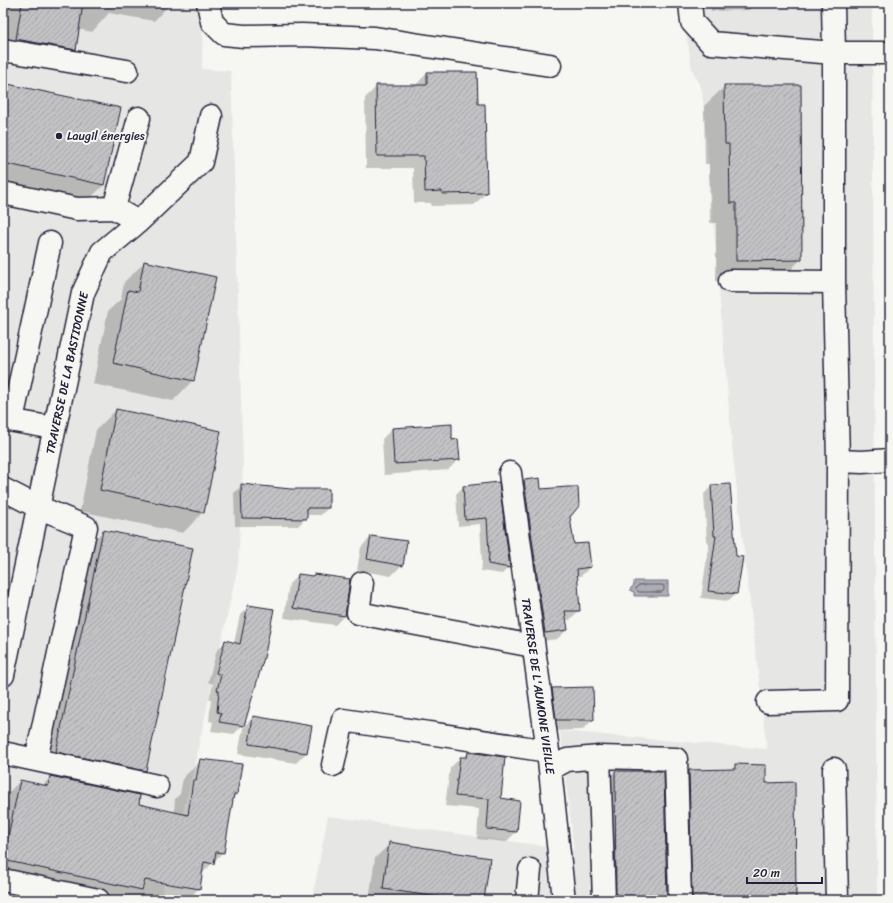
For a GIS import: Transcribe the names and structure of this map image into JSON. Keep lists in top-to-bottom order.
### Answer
{
  "streets": {
    "street": ["TRAVERSE DE LA BASTIDONNE", "TRAVERSE DE L'AUMONE VIEILLE"]
  },
  "places": ["Laugil énergies"],
  "scale_bar": "20 m"
}
